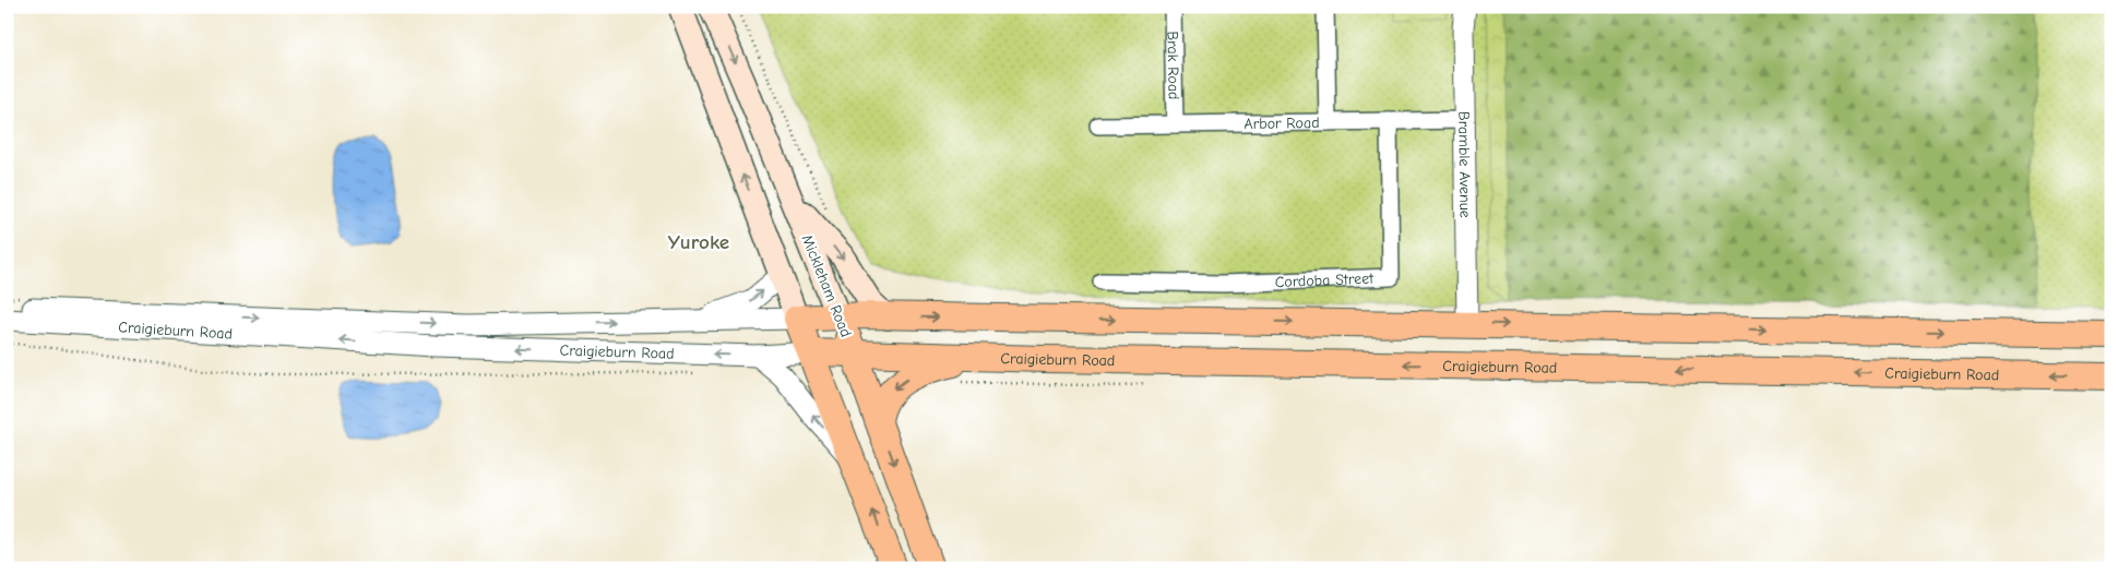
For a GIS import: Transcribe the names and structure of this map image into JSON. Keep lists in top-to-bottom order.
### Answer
{
  "streets": {
    "main road": ["Mickleham Road", "Craigieburn Road"],
    "street": [
      "Brak Road",
      "Arbor Road",
      "Bramble Avenue",
      "Cordoba Street"
    ]
  },
  "crossings": [
    ["Brak Road", "Arbor Road"],
    ["Arbor Road", "Bramble Avenue"],
    ["Arbor Road", "Cordoba Street"],
    ["Bramble Avenue", "Craigieburn Road"],
    ["Mickleham Road", "Craigieburn Road"]
  ],
  "districts": ["Yuroke"]
}
